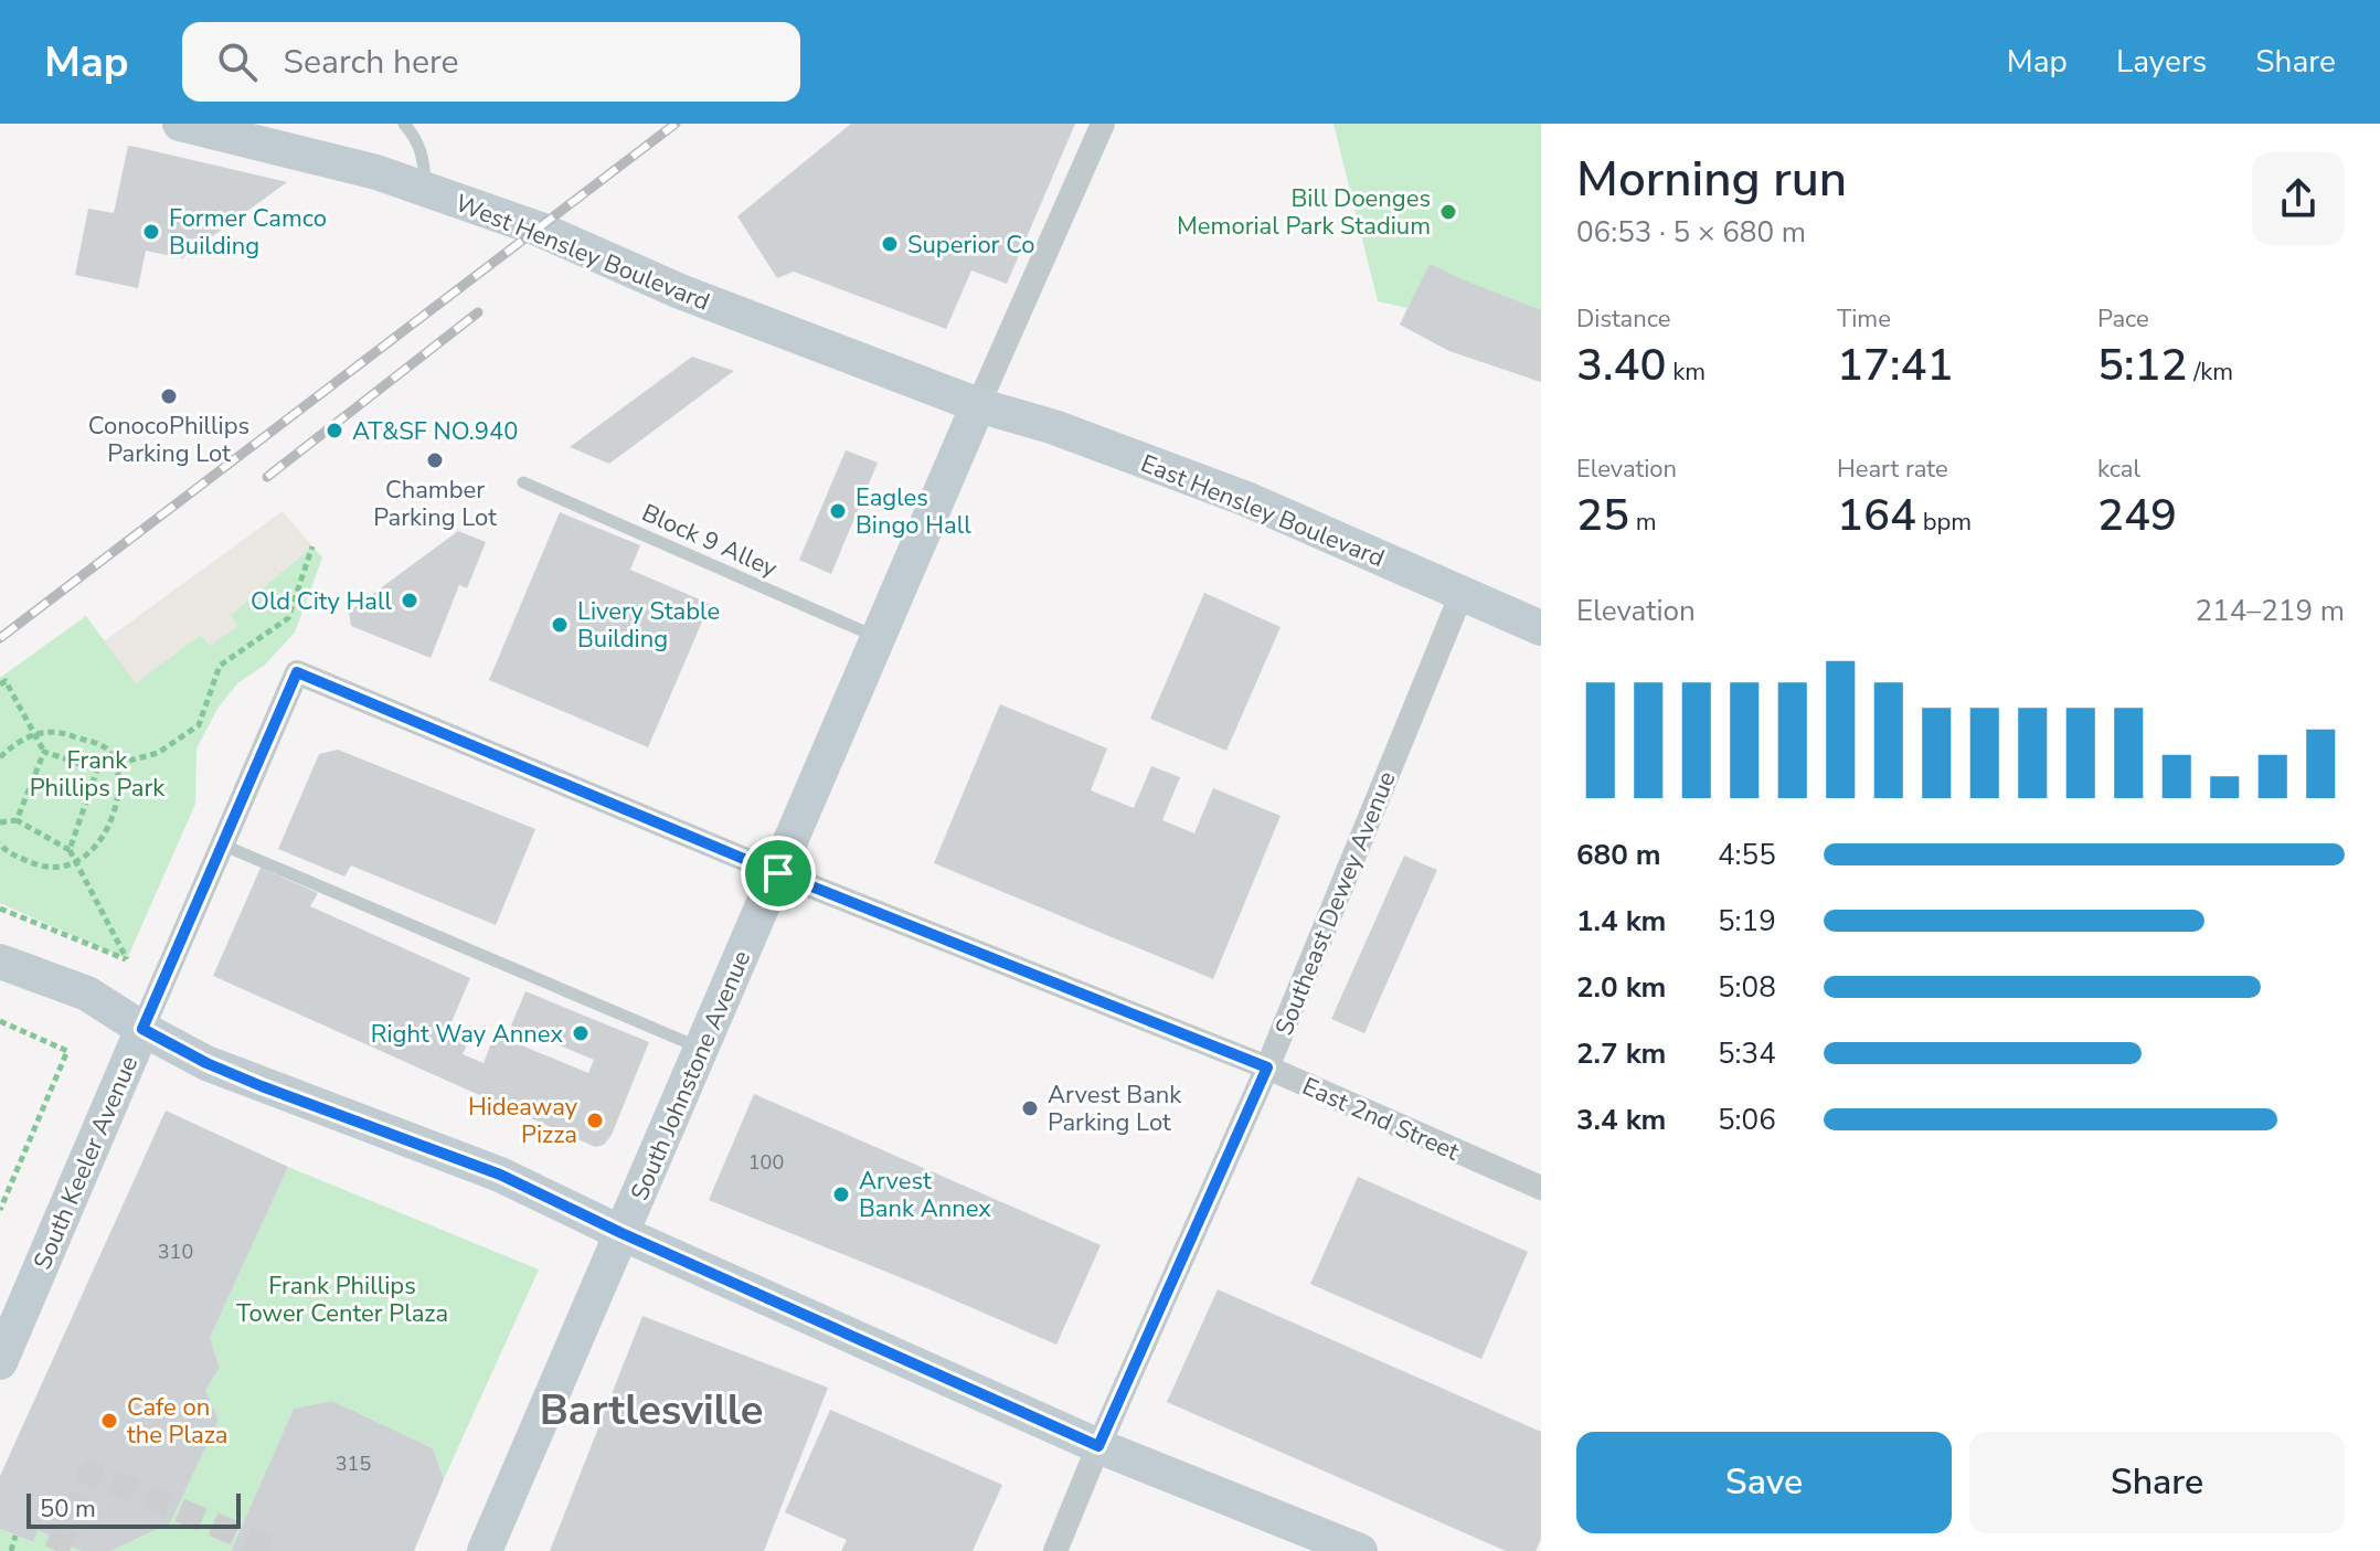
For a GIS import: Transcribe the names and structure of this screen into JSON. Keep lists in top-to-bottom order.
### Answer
{
  "streets": {
    "street": [
      "West Hensley Boulevard",
      "East Hensley Boulevard",
      "Southeast Dewey Avenue",
      "South Johnstone Avenue",
      "East 2nd Street",
      "South Keeler Avenue"
    ],
    "lane": ["Block 9 Alley"]
  },
  "crossings": [
    ["West Hensley Boulevard", "East Hensley Boulevard"],
    ["West Hensley Boulevard", "South Johnstone Avenue"],
    ["East Hensley Boulevard", "Southeast Dewey Avenue"],
    ["East Hensley Boulevard", "South Johnstone Avenue"],
    ["Block 9 Alley", "South Johnstone Avenue"],
    ["Southeast Dewey Avenue", "East 2nd Street"],
    ["South Johnstone Avenue", "East 2nd Street"],
    ["East 2nd Street", "South Keeler Avenue"]
  ],
  "districts": ["Bartlesville"],
  "parks": ["Frank Phillips Park", "Frank Phillips Tower Center Plaza"],
  "places": [
    "Bill Doenges Memorial Park Stadium",
    "Former Camco Building",
    "Superior Co",
    "ConocoPhillips Parking Lot",
    "AT&SF NO.940",
    "Chamber Parking Lot",
    "Eagles Bingo Hall",
    "Old City Hall",
    "Livery Stable Building",
    "Right Way Annex",
    "Arvest Bank Parking Lot",
    "Hideaway Pizza",
    "Arvest Bank Annex",
    "Cafe on the Plaza"
  ],
  "house_numbers": ["100", "310", "315"],
  "scale_bar": "50 m",
  "page": {
    "header": "Map",
    "search": "Search here",
    "nav": ["Map", "Layers", "Share"],
    "heading": ["Morning run", "06:53 · 5 × 680 m"],
    "stats": [
      ["Distance", "3.40 km"],
      ["Time", "17:41"],
      ["Pace", "5:12 /km"],
      ["Elevation", "25 m"],
      ["Heart rate", "164 bpm"],
      ["kcal", "249"]
    ],
    "chart": ["Elevation", "214–219 m"],
    "list": [
      {
        "name": "680 m",
        "note": "4:55"
      },
      {
        "name": "1.4 km",
        "note": "5:19"
      },
      {
        "name": "2.0 km",
        "note": "5:08"
      },
      {
        "name": "2.7 km",
        "note": "5:34"
      },
      {
        "name": "3.4 km",
        "note": "5:06"
      }
    ],
    "buttons": ["Save", "Share"],
    "scale": "50 m"
  }
}
